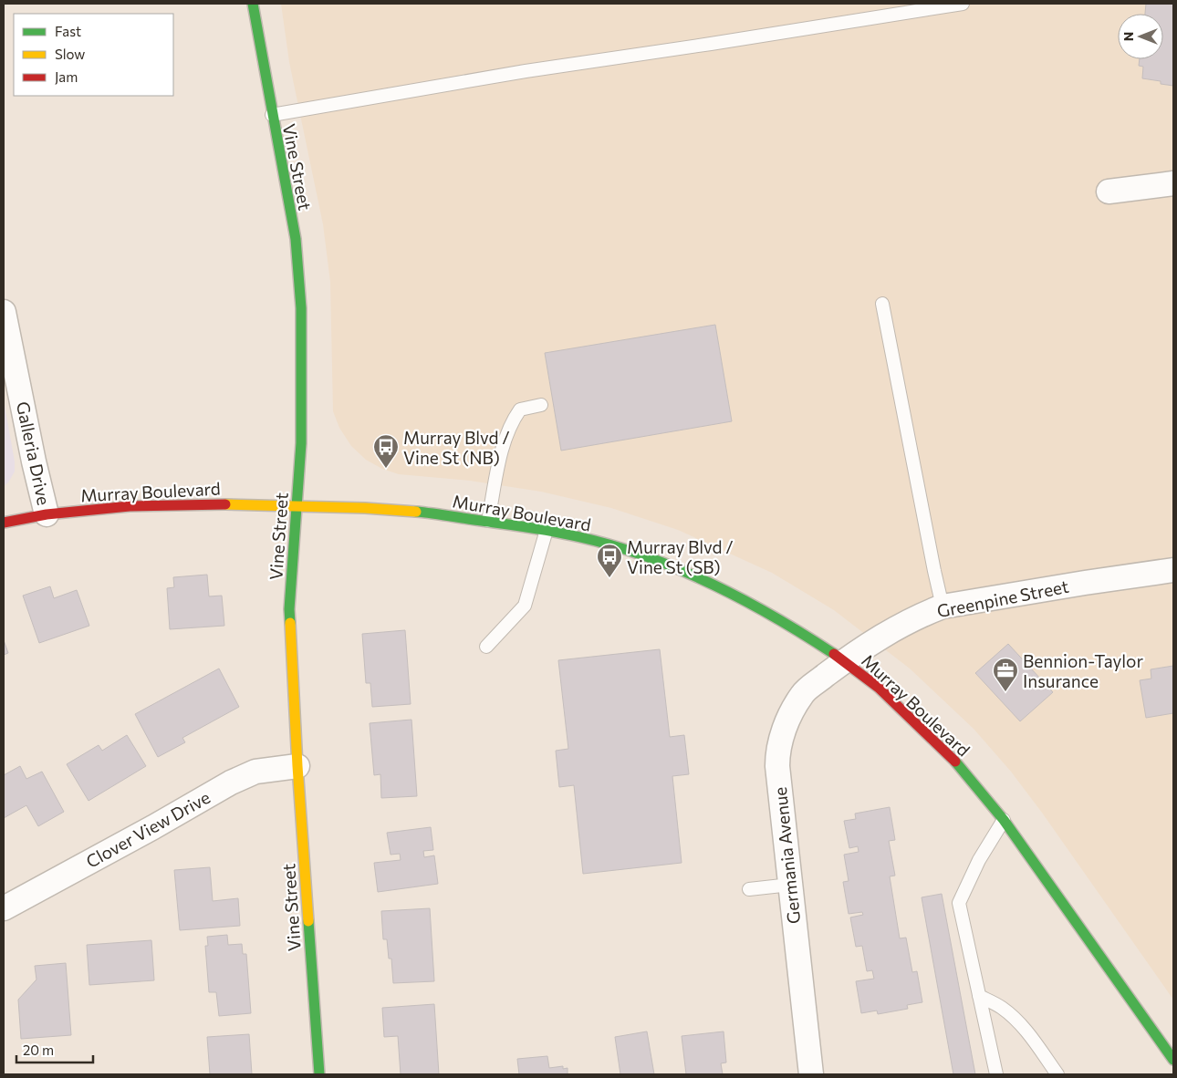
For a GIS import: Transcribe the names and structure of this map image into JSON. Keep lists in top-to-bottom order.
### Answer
{
  "streets": {
    "main road": ["Vine Street", "Murray Boulevard"],
    "street": [
      "Galleria Drive",
      "Greenpine Street",
      "Clover View Drive",
      "Germania Avenue"
    ]
  },
  "crossings": [
    ["Vine Street", "Murray Boulevard"],
    ["Vine Street", "Clover View Drive"],
    ["Galleria Drive", "Murray Boulevard"],
    ["Murray Boulevard", "Greenpine Street"],
    ["Murray Boulevard", "Germania Avenue"],
    ["Greenpine Street", "Germania Avenue"]
  ],
  "places": {
    "bus stop": ["Murray Blvd / Vine St (NB)", "Murray Blvd / Vine St (SB)"],
    "office": ["Bennion-Taylor Insurance"]
  },
  "legend": ["Fast", "Slow", "Jam"],
  "scale_bar": "20 m",
  "north": "left"
}
